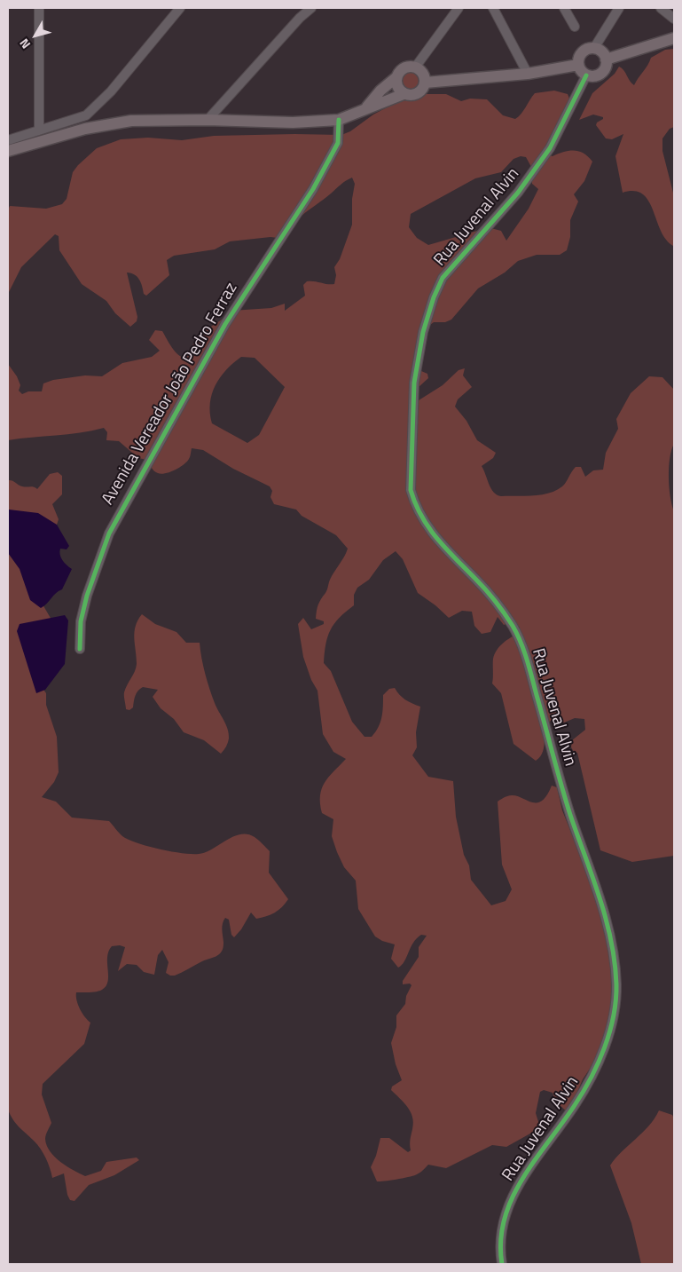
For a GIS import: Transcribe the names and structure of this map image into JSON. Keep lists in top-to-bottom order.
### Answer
{
  "streets": {
    "street": ["Rua Juvenal Alvin", "Avenida Vereador João Pedro Ferraz"]
  },
  "north": "bottom left"
}
